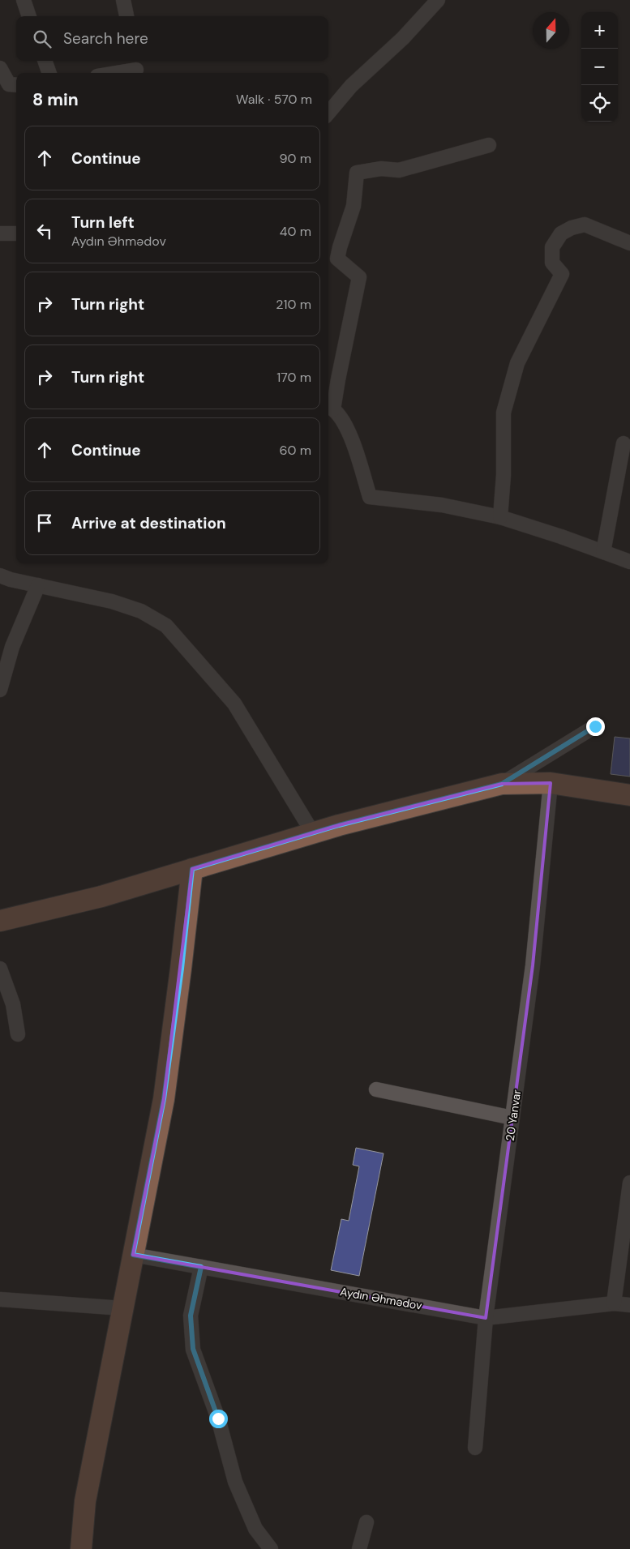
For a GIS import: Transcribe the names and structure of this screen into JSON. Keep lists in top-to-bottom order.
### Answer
{
  "streets": {
    "street": ["20 Yanvar", "Aydın Əhmədov"]
  },
  "crossings": [
    ["20 Yanvar", "Aydın Əhmədov"]
  ],
  "north": "top",
  "page": {
    "map_buttons": ["+", "−"],
    "search": "Search here",
    "heading": ["8 min", "Walk · 570 m"],
    "list": [
      ["Continue", "90 m"],
      ["Turn left", "Aydın Əhmədov", "40 m"],
      ["Turn right", "210 m"],
      ["Turn right", "170 m"],
      ["Continue", "60 m"],
      "Arrive at destination"
    ]
  }
}
